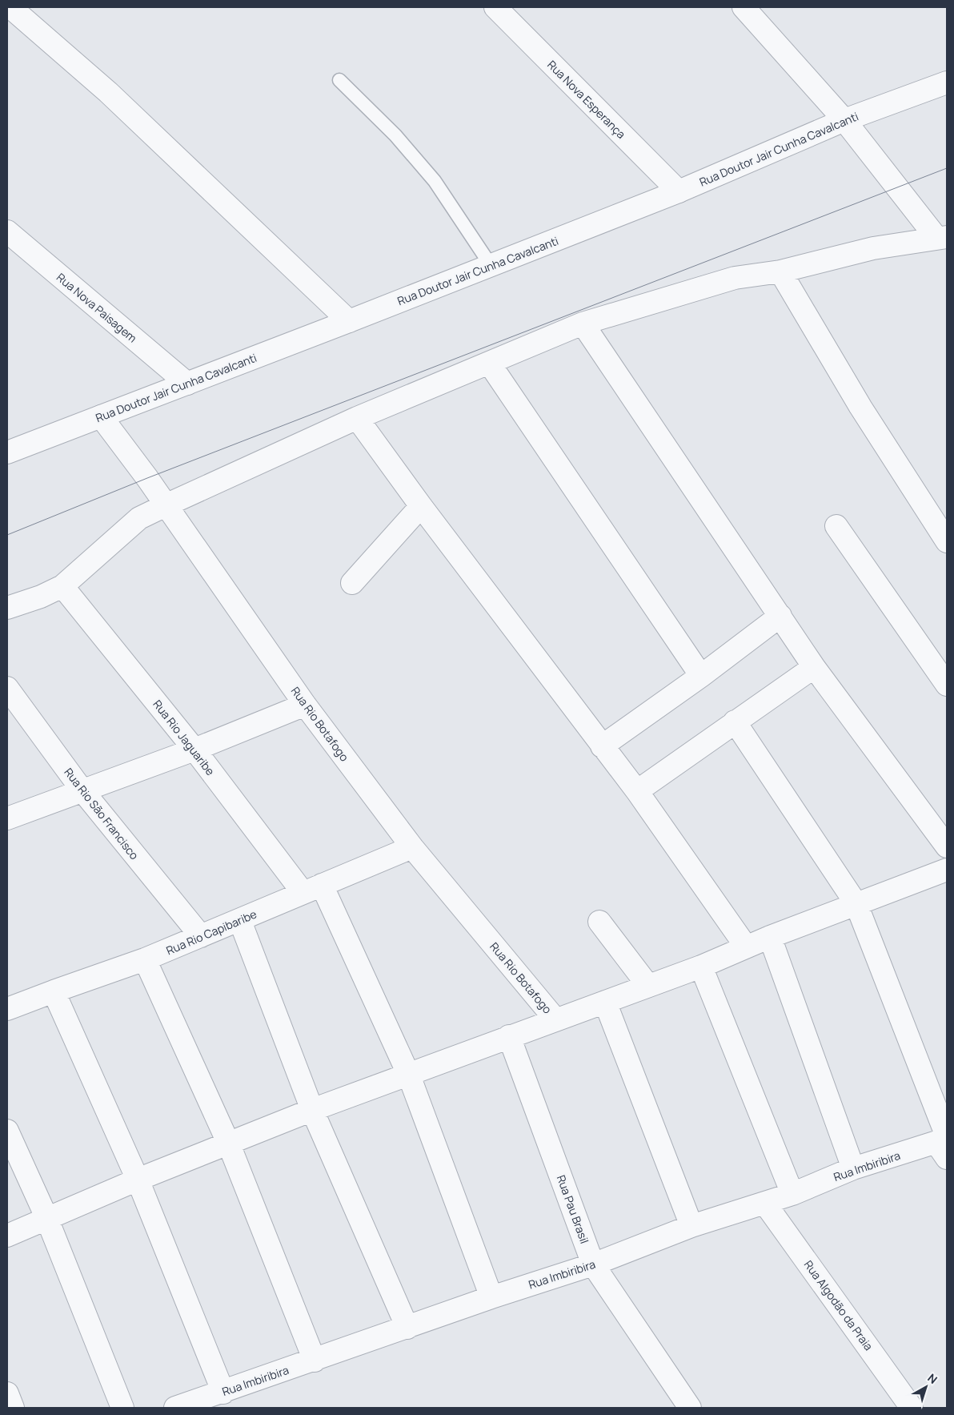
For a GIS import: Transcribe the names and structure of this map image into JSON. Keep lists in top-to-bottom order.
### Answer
{
  "streets": {
    "street": [
      "Rua Nova Esperança",
      "Rua Doutor Jair Cunha Cavalcanti",
      "Rua Nova Paisagem",
      "Rua Rio Botafogo",
      "Rua Rio Jaguaribe",
      "Rua Rio São Francisco",
      "Rua Rio Capibaribe",
      "Rua Imbiribira",
      "Rua Pau Brasil",
      "Rua Algodão da Praia"
    ]
  },
  "crossings": [
    ["Rua Nova Esperança", "Rua Doutor Jair Cunha Cavalcanti"],
    ["Rua Doutor Jair Cunha Cavalcanti", "Rua Nova Paisagem"],
    ["Rua Doutor Jair Cunha Cavalcanti", "Rua Rio Botafogo"],
    ["Rua Rio Botafogo", "Rua Rio Capibaribe"],
    ["Rua Rio Jaguaribe", "Rua Rio Capibaribe"],
    ["Rua Rio Jaguaribe", "Rua Imbiribira"],
    ["Rua Rio São Francisco", "Rua Rio Capibaribe"],
    ["Rua Imbiribira", "Rua Pau Brasil"],
    ["Rua Imbiribira", "Rua Algodão da Praia"]
  ],
  "north": "top right"
}
